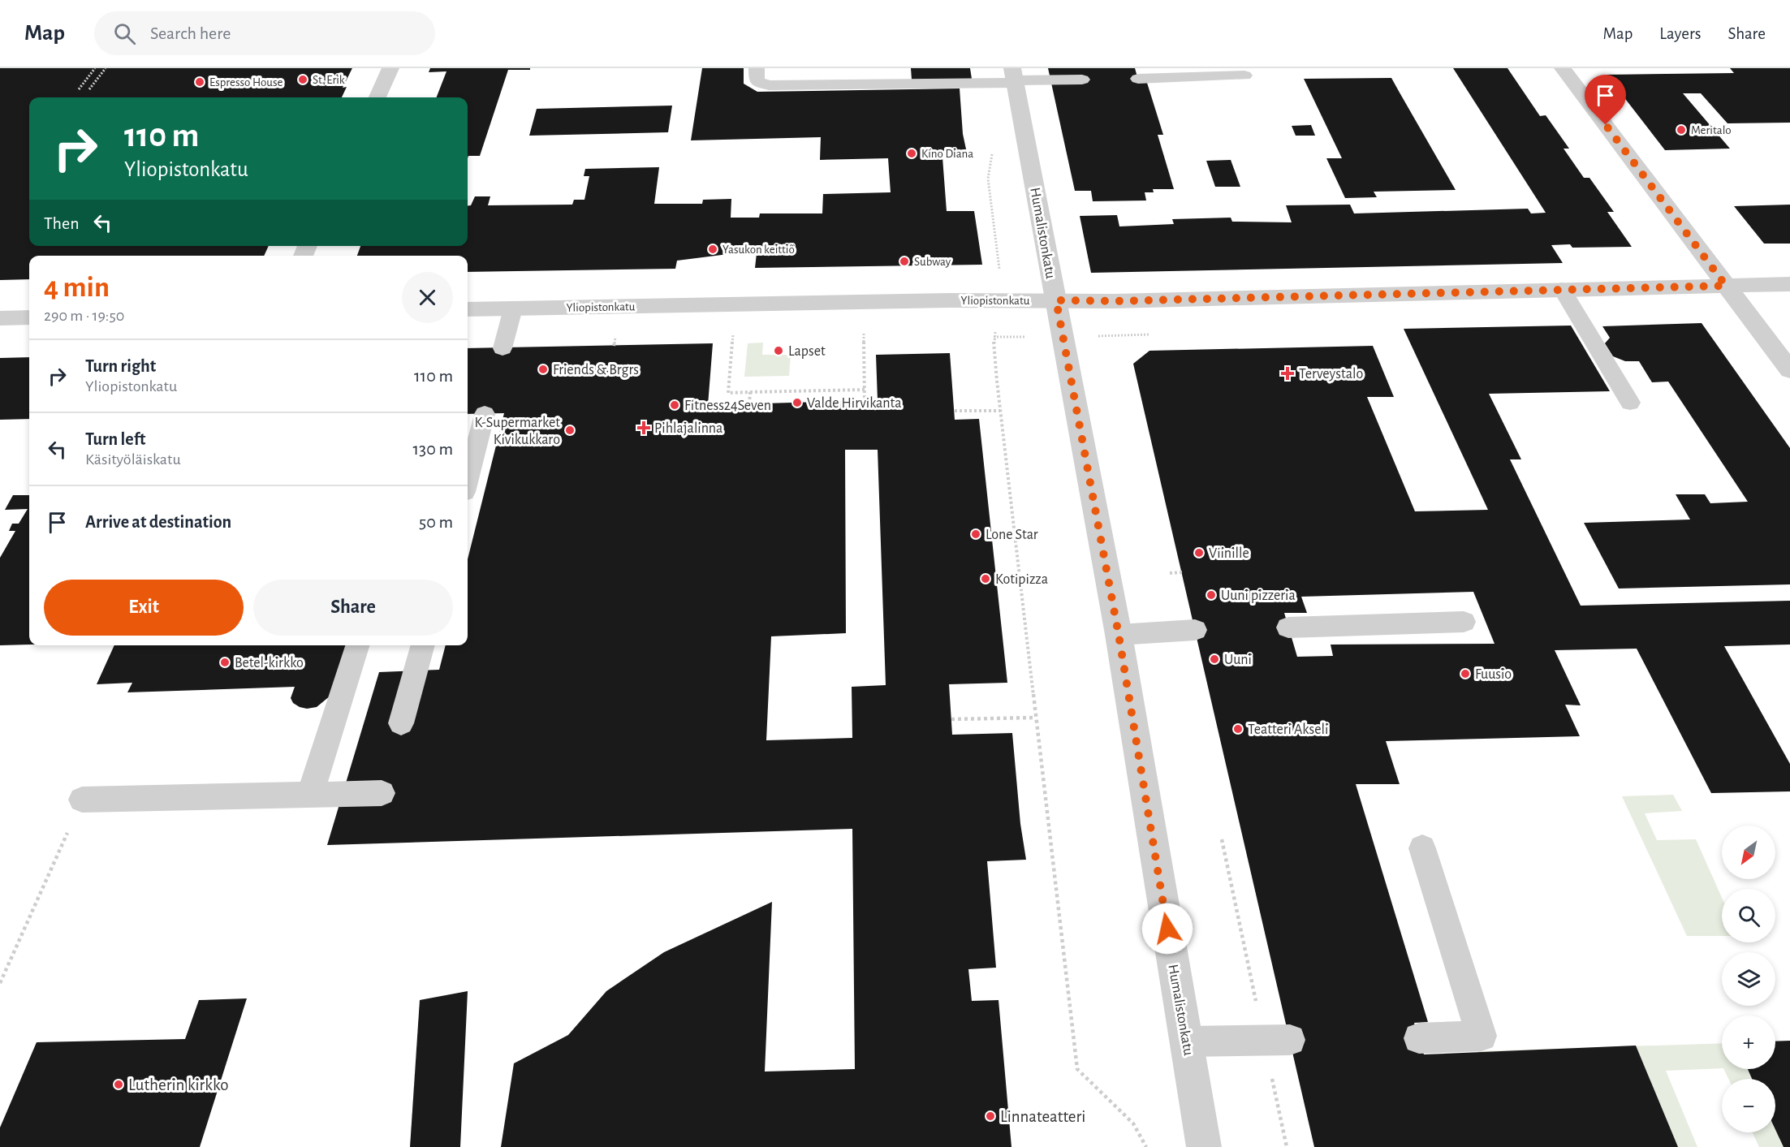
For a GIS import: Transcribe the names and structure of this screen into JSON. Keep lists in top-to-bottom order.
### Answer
{
  "streets": {
    "street": ["Humalistonkatu", "Yliopistonkatu"]
  },
  "crossings": [
    ["Humalistonkatu", "Yliopistonkatu"]
  ],
  "places": {
    "other": [
      "St. Erik",
      "Espresso House",
      "Meritalo",
      "Kino Diana",
      "Yasukon keittiö",
      "Subway",
      "Lapset",
      "Friends & Brgrs",
      "Valde Hirvikanta",
      "Fitness24Seven",
      "K-Supermarket Kivikukkaro",
      "Lone Star",
      "Viinille",
      "Kotipizza",
      "Uuni pizzeria",
      "Uuni",
      "Betel-kirkko",
      "Fuusio",
      "Teatteri Akseli",
      "Lutherin kirkko",
      "Linnateatteri"
    ],
    "health": ["Terveystalo", "Pihlajalinna"]
  },
  "north": "bottom left",
  "page": {
    "header": "Map",
    "search": "Search here",
    "nav": ["Map", "Layers", "Share"],
    "turn": ["110 m", "Yliopistonkatu"],
    "then": "Then",
    "heading": ["4 min", "290 m · 19:50"],
    "list": [
      {
        "name": "Turn right",
        "note": "Yliopistonkatu",
        "value": "110 m"
      },
      {
        "name": "Turn left",
        "note": "Käsityöläiskatu",
        "value": "130 m"
      },
      {
        "name": "Arrive at destination",
        "value": "50 m"
      }
    ],
    "buttons": ["Exit", "Share"],
    "map_buttons": ["+", "−"]
  }
}
